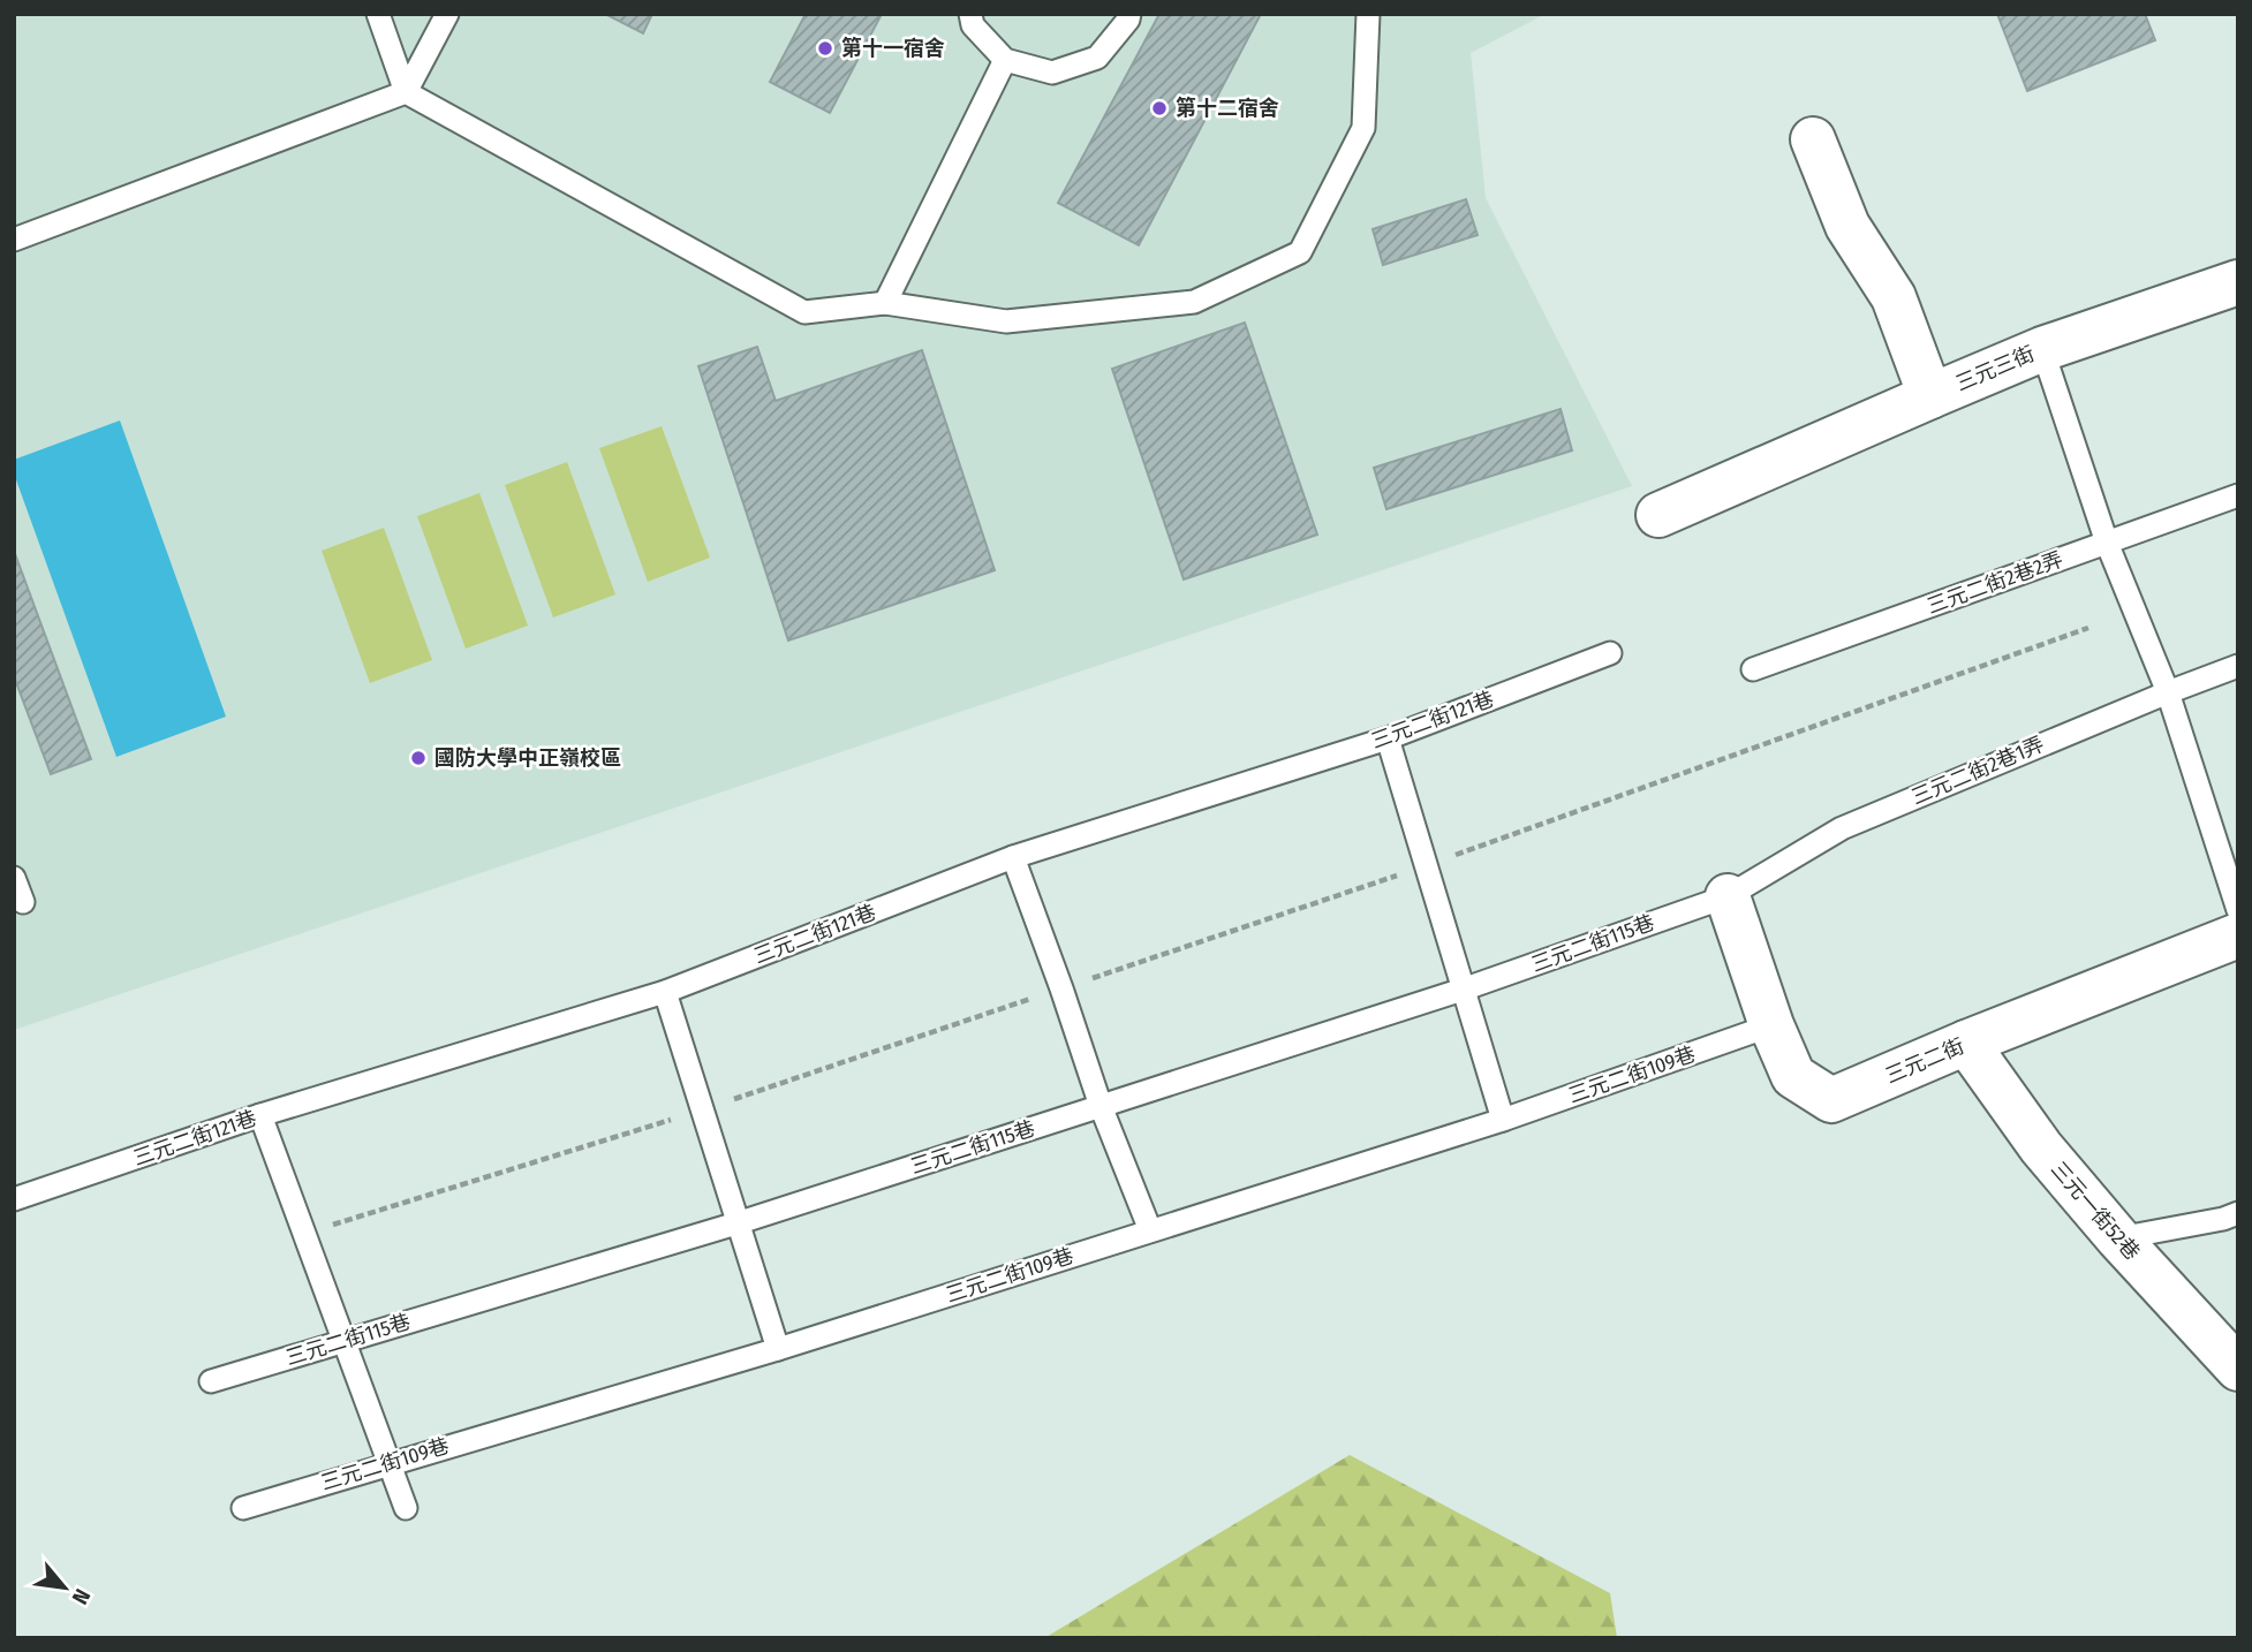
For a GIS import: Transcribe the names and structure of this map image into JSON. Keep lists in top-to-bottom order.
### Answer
{
  "streets": {
    "street": ["三元三街", "三元二街", "三元一街52巷"],
    "lane": [
      "三元二街2巷2弄",
      "三元二街121巷",
      "三元二街2巷1弄",
      "三元二街115巷",
      "三元二街109巷"
    ]
  },
  "crossings": [
    ["三元二街2巷1弄", "三元二街115巷"],
    ["三元二街2巷1弄", "三元二街"],
    ["三元二街115巷", "三元二街"],
    ["三元二街", "三元二街109巷"],
    ["三元二街", "三元一街52巷"]
  ],
  "places": ["第十一宿舍", "第十二宿舍", "國防大學中正嶺校區"],
  "north": "bottom right"
}
